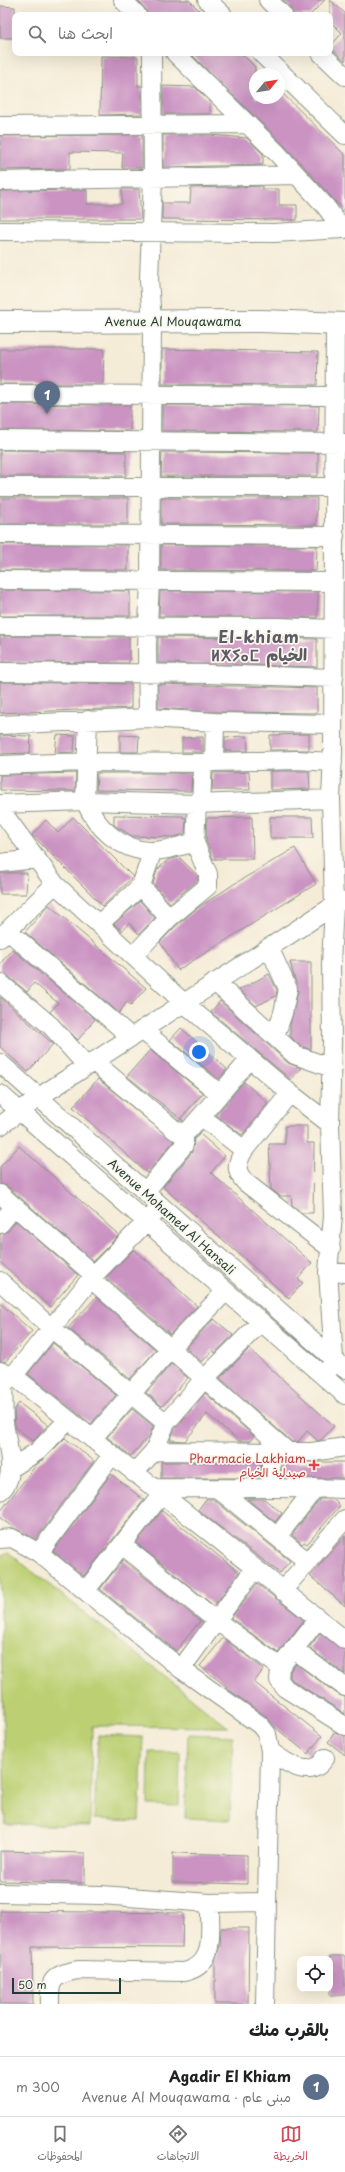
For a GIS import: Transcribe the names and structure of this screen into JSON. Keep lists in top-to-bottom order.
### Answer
{
  "streets": {
    "street": ["Avenue Al Mouqawama", "Avenue Mohamed Al Hansali"]
  },
  "districts": ["El-khiam ⵍⵅⵢⴰⵎ الخيام"],
  "places": {
    "health": ["Pharmacie Lakhiam صيدلية الخيام"]
  },
  "scale_bar": "50 m",
  "north": "top right",
  "page": {
    "search": "ابحث هنا",
    "pins": "1",
    "scale": "50 m",
    "heading": "بالقرب منك",
    "list": [
      {
        "mark": "1",
        "name": "Agadir El Khiam",
        "note": "مبنى عام · Avenue Al Mouqawama",
        "value": "300 m"
      }
    ],
    "nav": ["الخريطة", "الاتجاهات", "المحفوظات"]
  }
}
